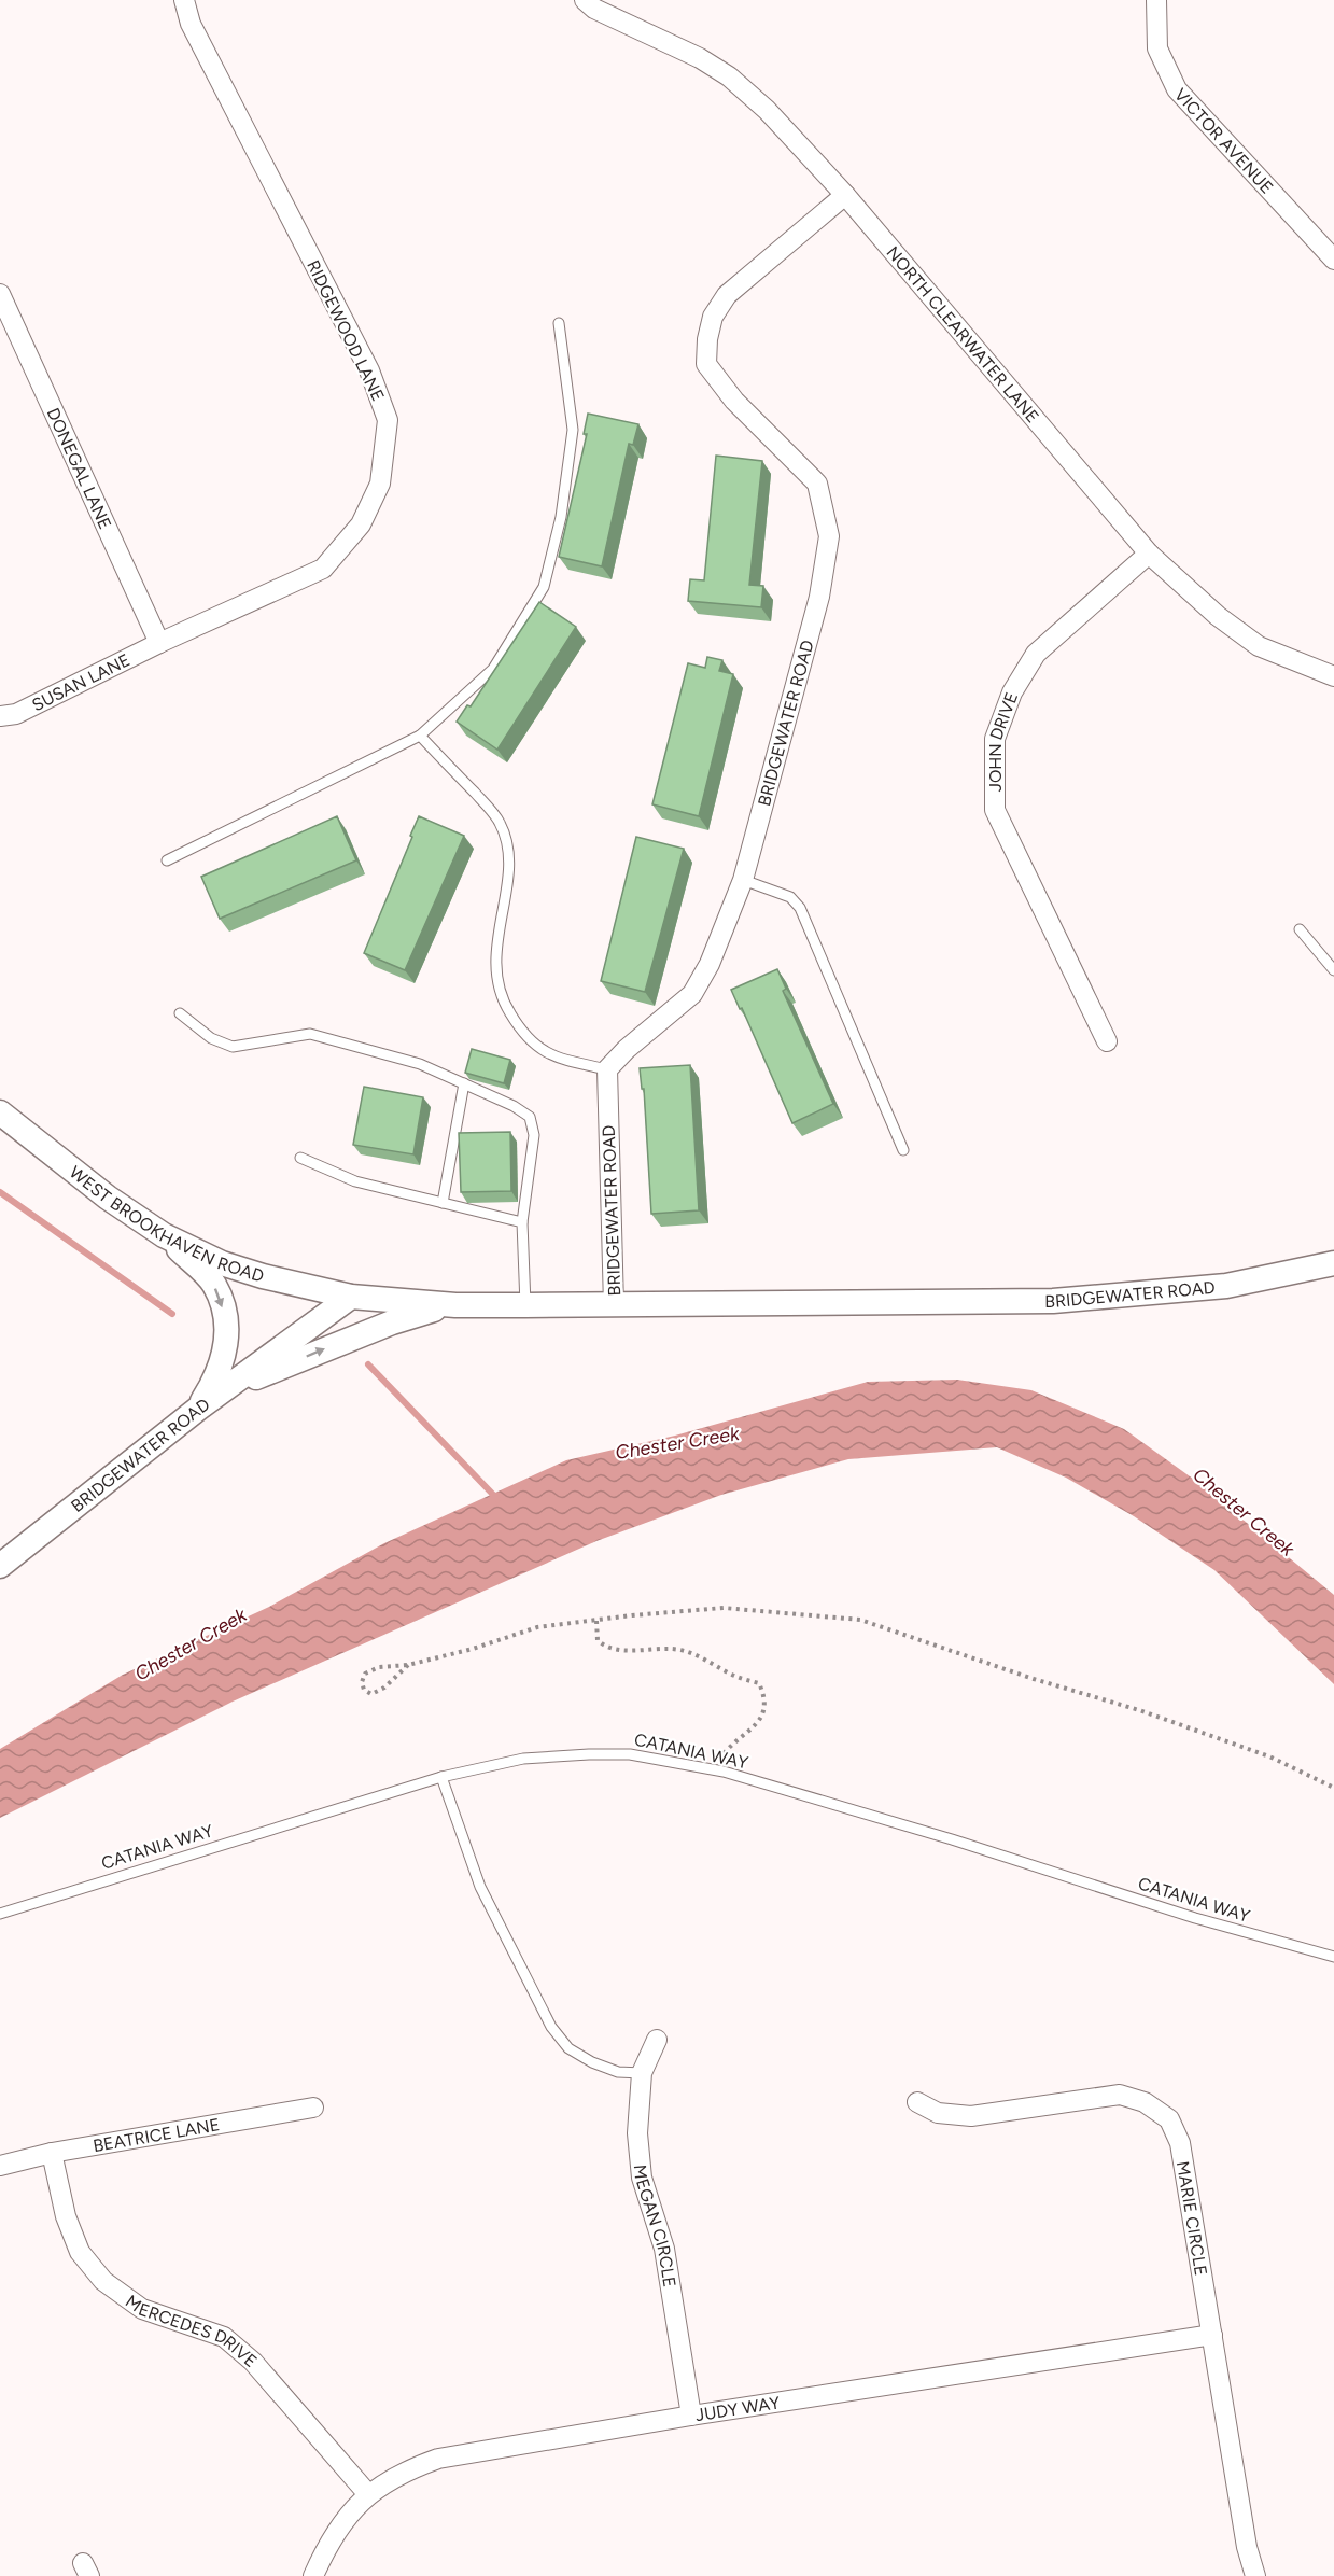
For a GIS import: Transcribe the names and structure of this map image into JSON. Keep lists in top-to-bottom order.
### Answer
{
  "streets": {
    "street": [
      "VICTOR AVENUE",
      "RIDGEWOOD LANE",
      "NORTH CLEARWATER LANE",
      "DONEGAL LANE",
      "SUSAN LANE",
      "BRIDGEWATER ROAD",
      "JOHN DRIVE",
      "WEST BROOKHAVEN ROAD",
      "BEATRICE LANE",
      "MARIE CIRCLE",
      "MEGAN CIRCLE",
      "MERCEDES DRIVE",
      "JUDY WAY"
    ],
    "lane": ["CATANIA WAY"]
  },
  "crossings": [
    ["RIDGEWOOD LANE", "DONEGAL LANE"],
    ["RIDGEWOOD LANE", "SUSAN LANE"],
    ["NORTH CLEARWATER LANE", "BRIDGEWATER ROAD"],
    ["NORTH CLEARWATER LANE", "JOHN DRIVE"],
    ["DONEGAL LANE", "SUSAN LANE"],
    ["BRIDGEWATER ROAD", "WEST BROOKHAVEN ROAD"],
    ["BEATRICE LANE", "MERCEDES DRIVE"],
    ["MARIE CIRCLE", "JUDY WAY"],
    ["MEGAN CIRCLE", "JUDY WAY"],
    ["MERCEDES DRIVE", "JUDY WAY"]
  ],
  "water": ["Chester Creek"]
}
